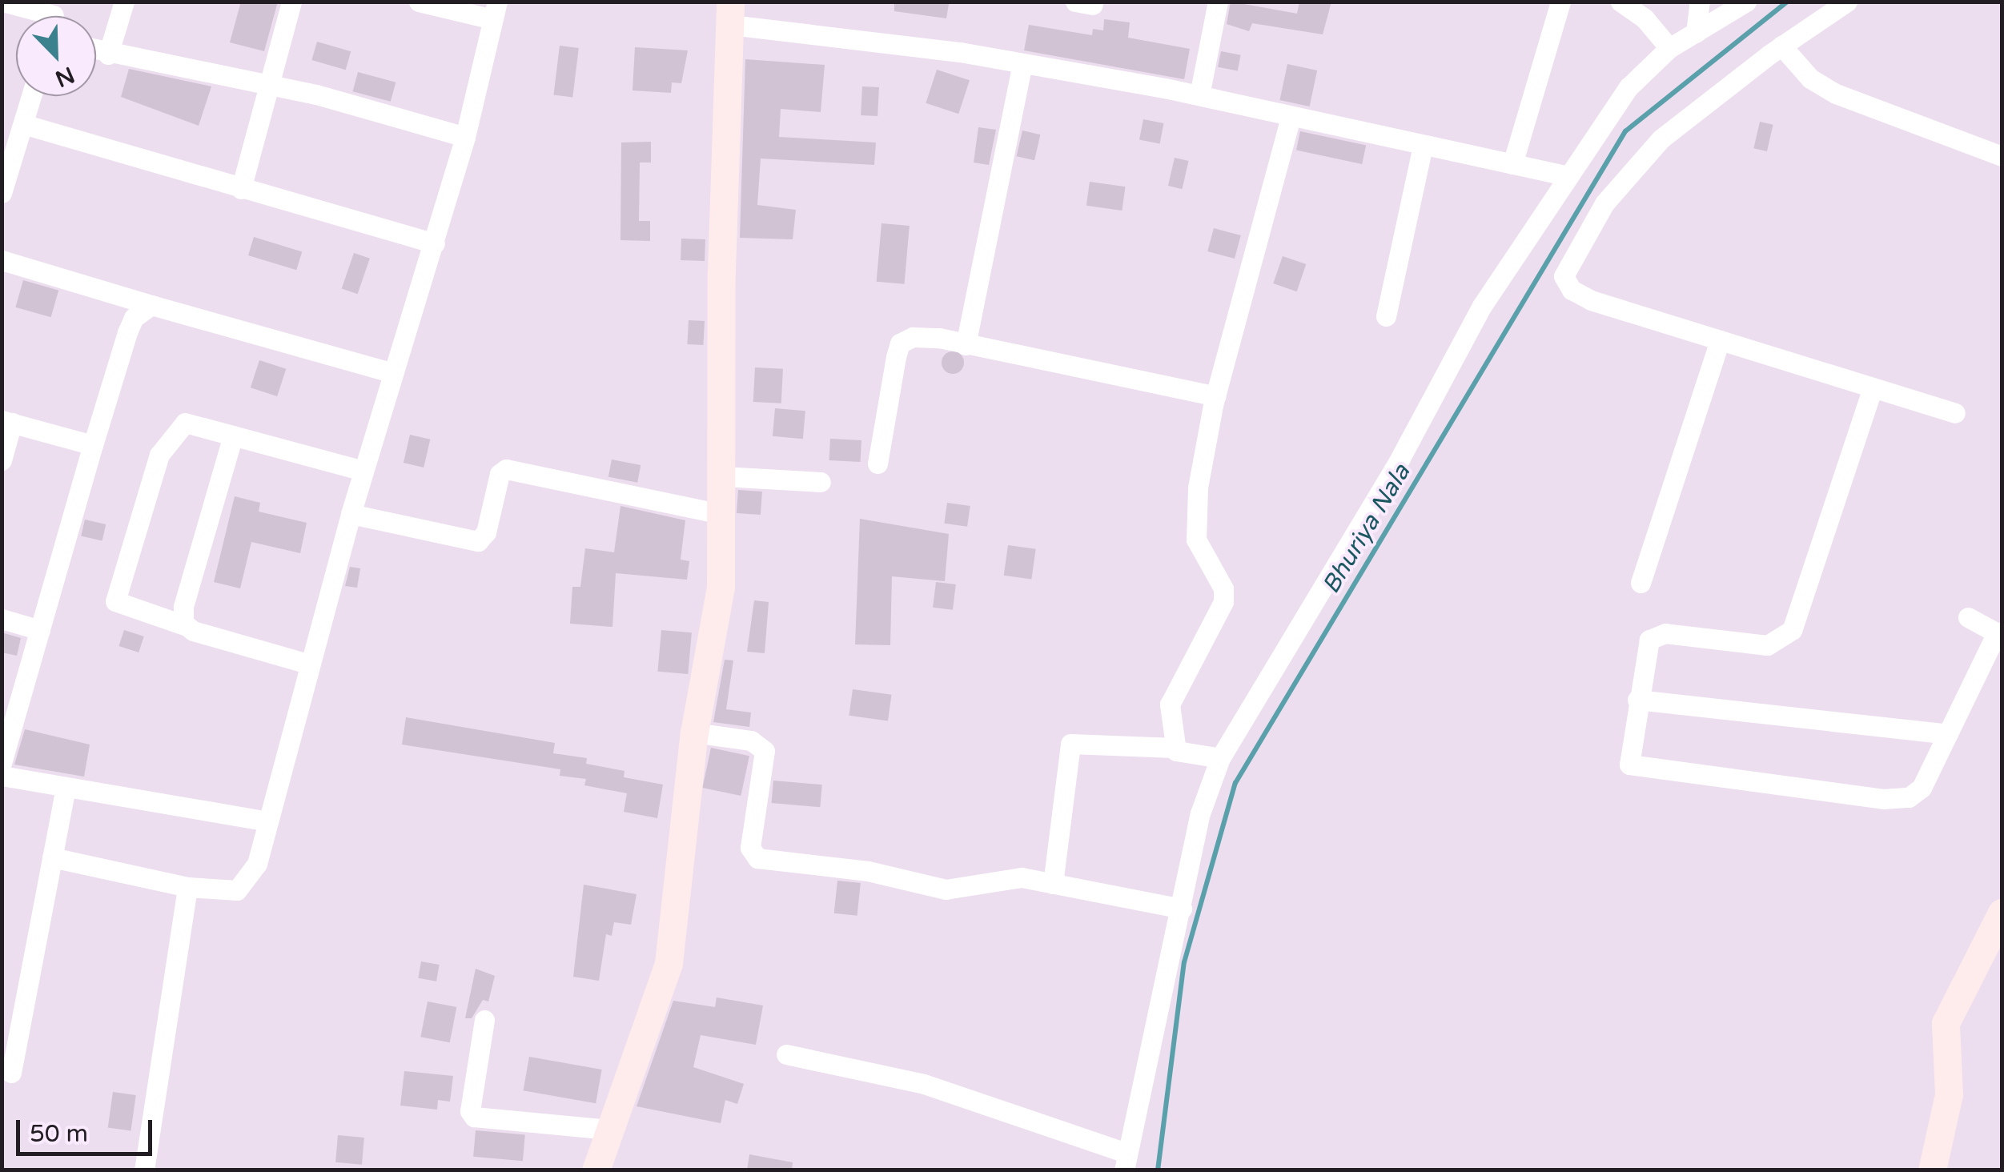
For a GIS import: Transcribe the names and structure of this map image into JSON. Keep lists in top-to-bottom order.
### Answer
{
  "water": ["Bhuriya Nala"],
  "scale_bar": "50 m",
  "north": "bottom right"
}
